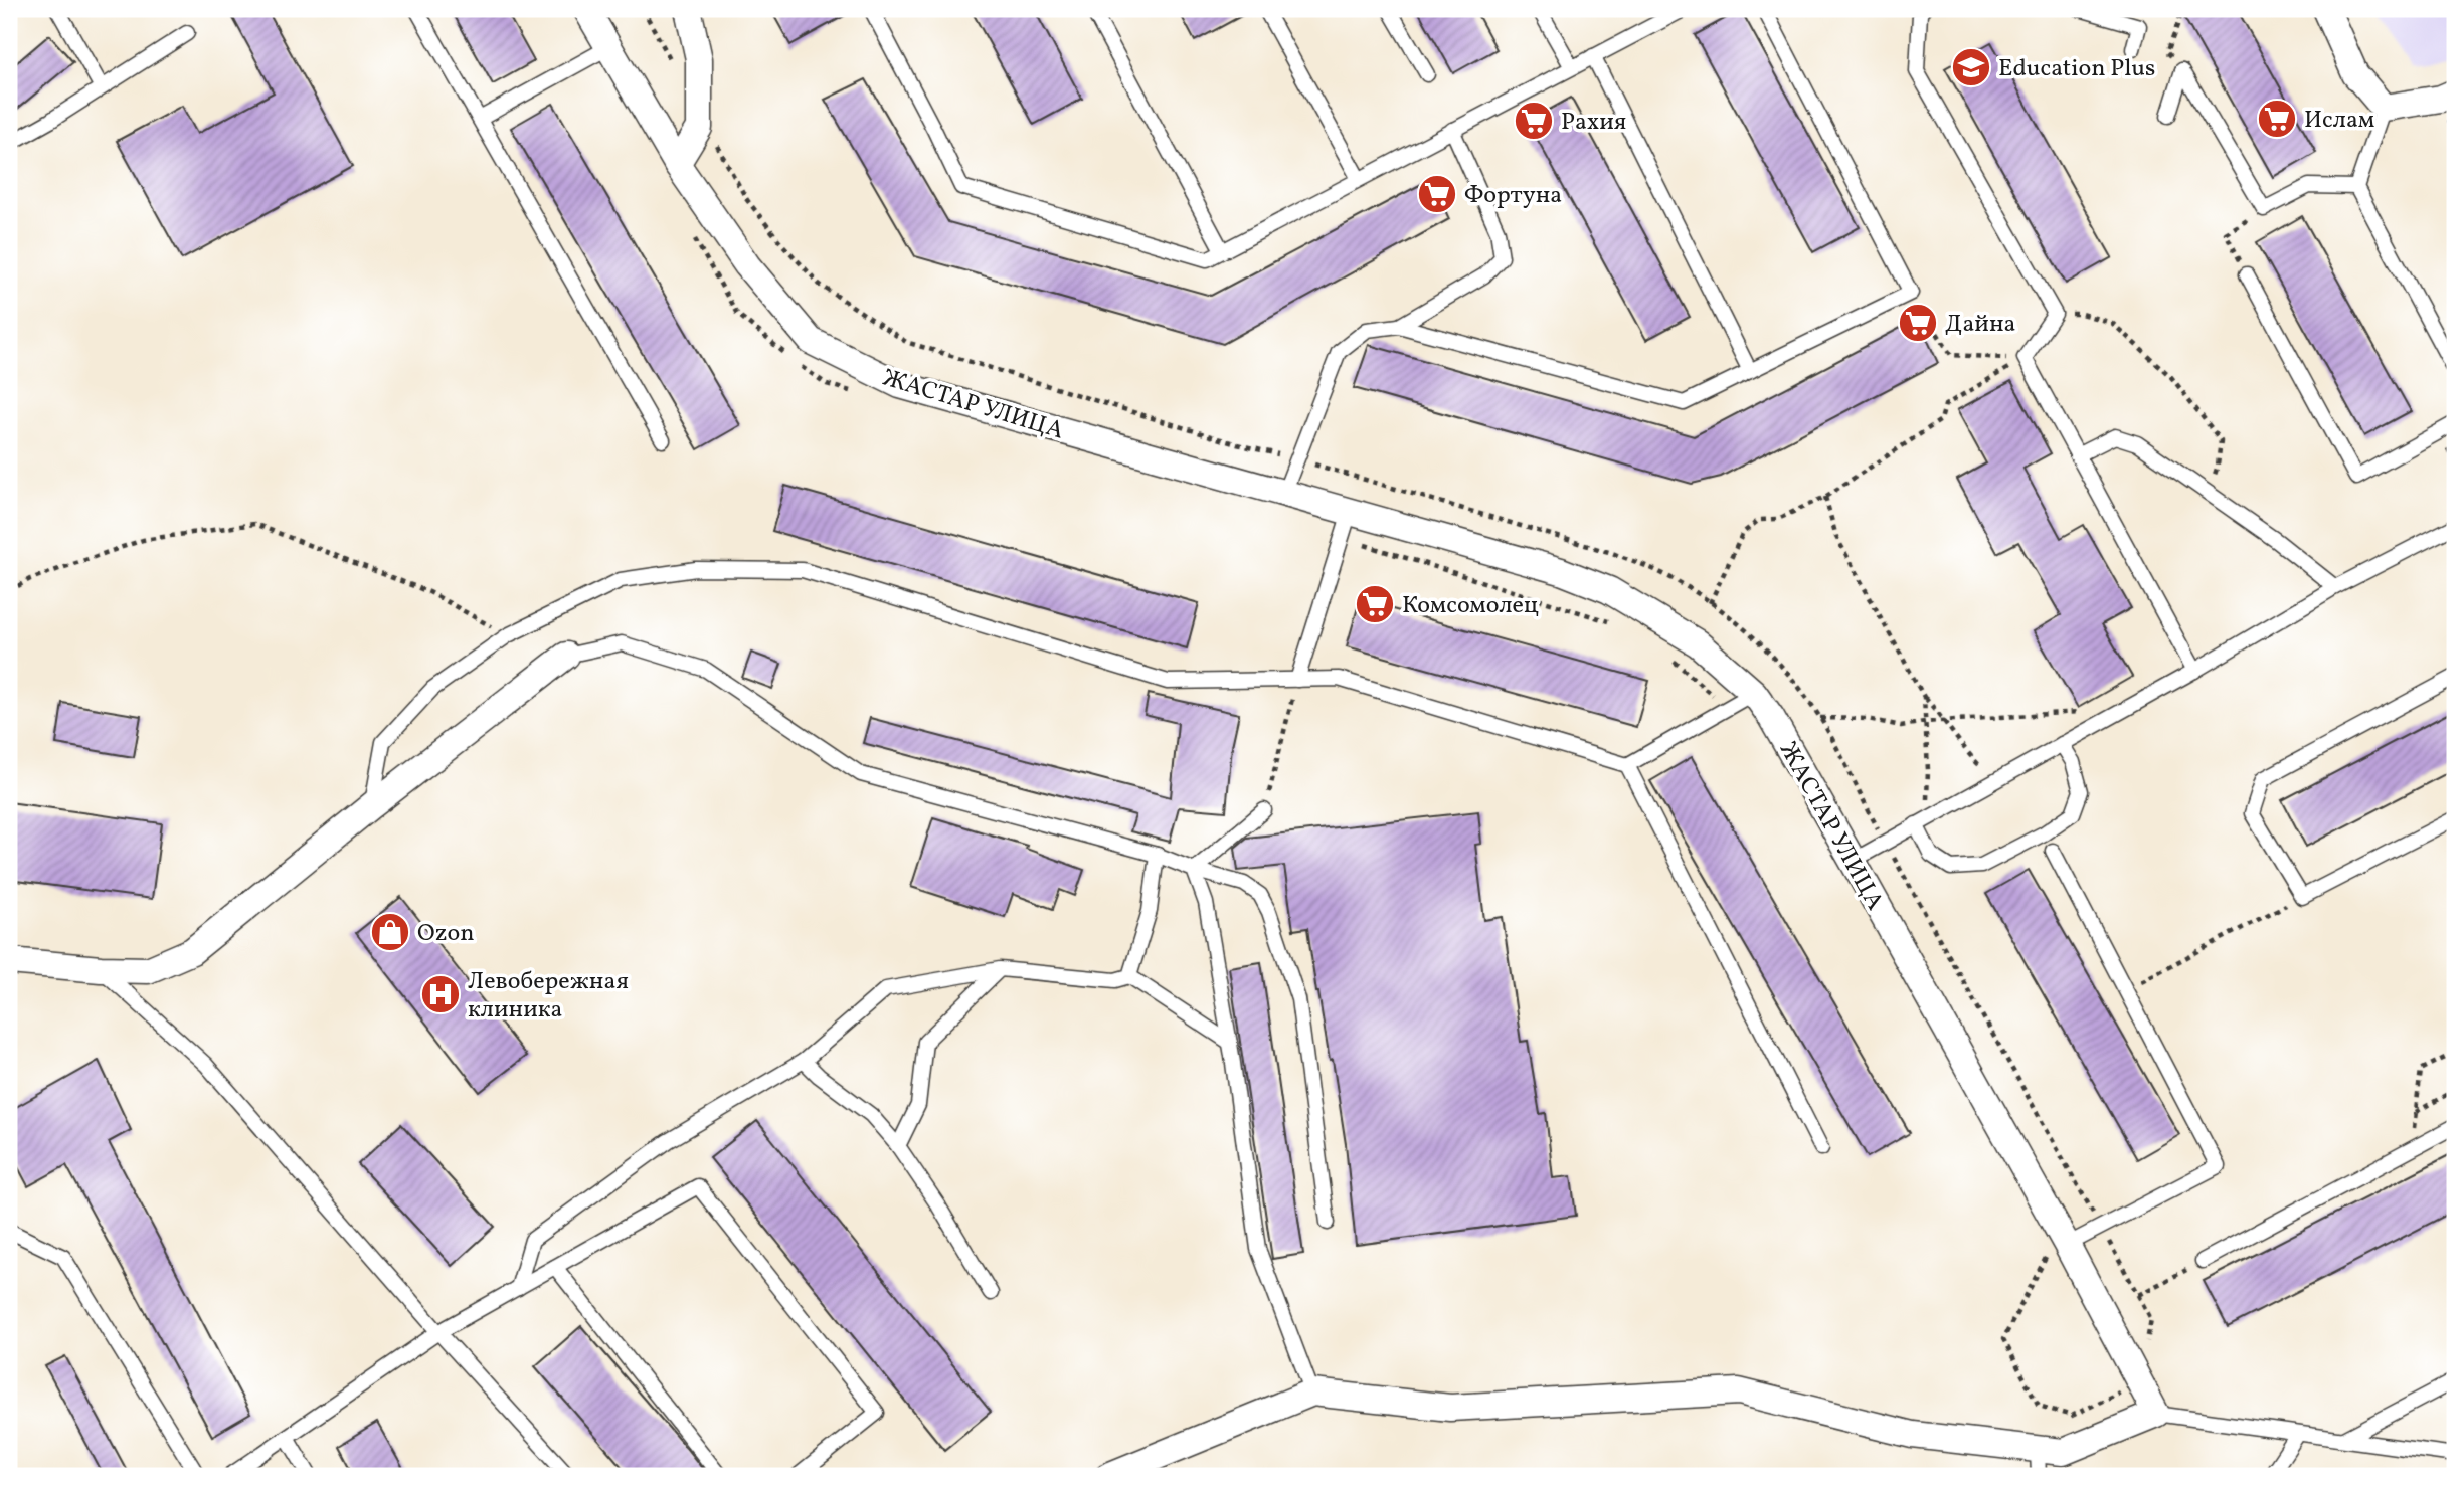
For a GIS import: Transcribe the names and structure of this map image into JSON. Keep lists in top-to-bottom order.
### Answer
{
  "streets": {
    "street": ["ЖАСТАР УЛИЦА"]
  },
  "places": {
    "school or university": ["Education Plus"],
    "supermarket": [
      "Ислам",
      "Рахия",
      "Фортуна",
      "Дайна",
      "Комсомолец"
    ],
    "shop": ["Ozon"],
    "hospital": ["Левобережная клиника"]
  }
}
